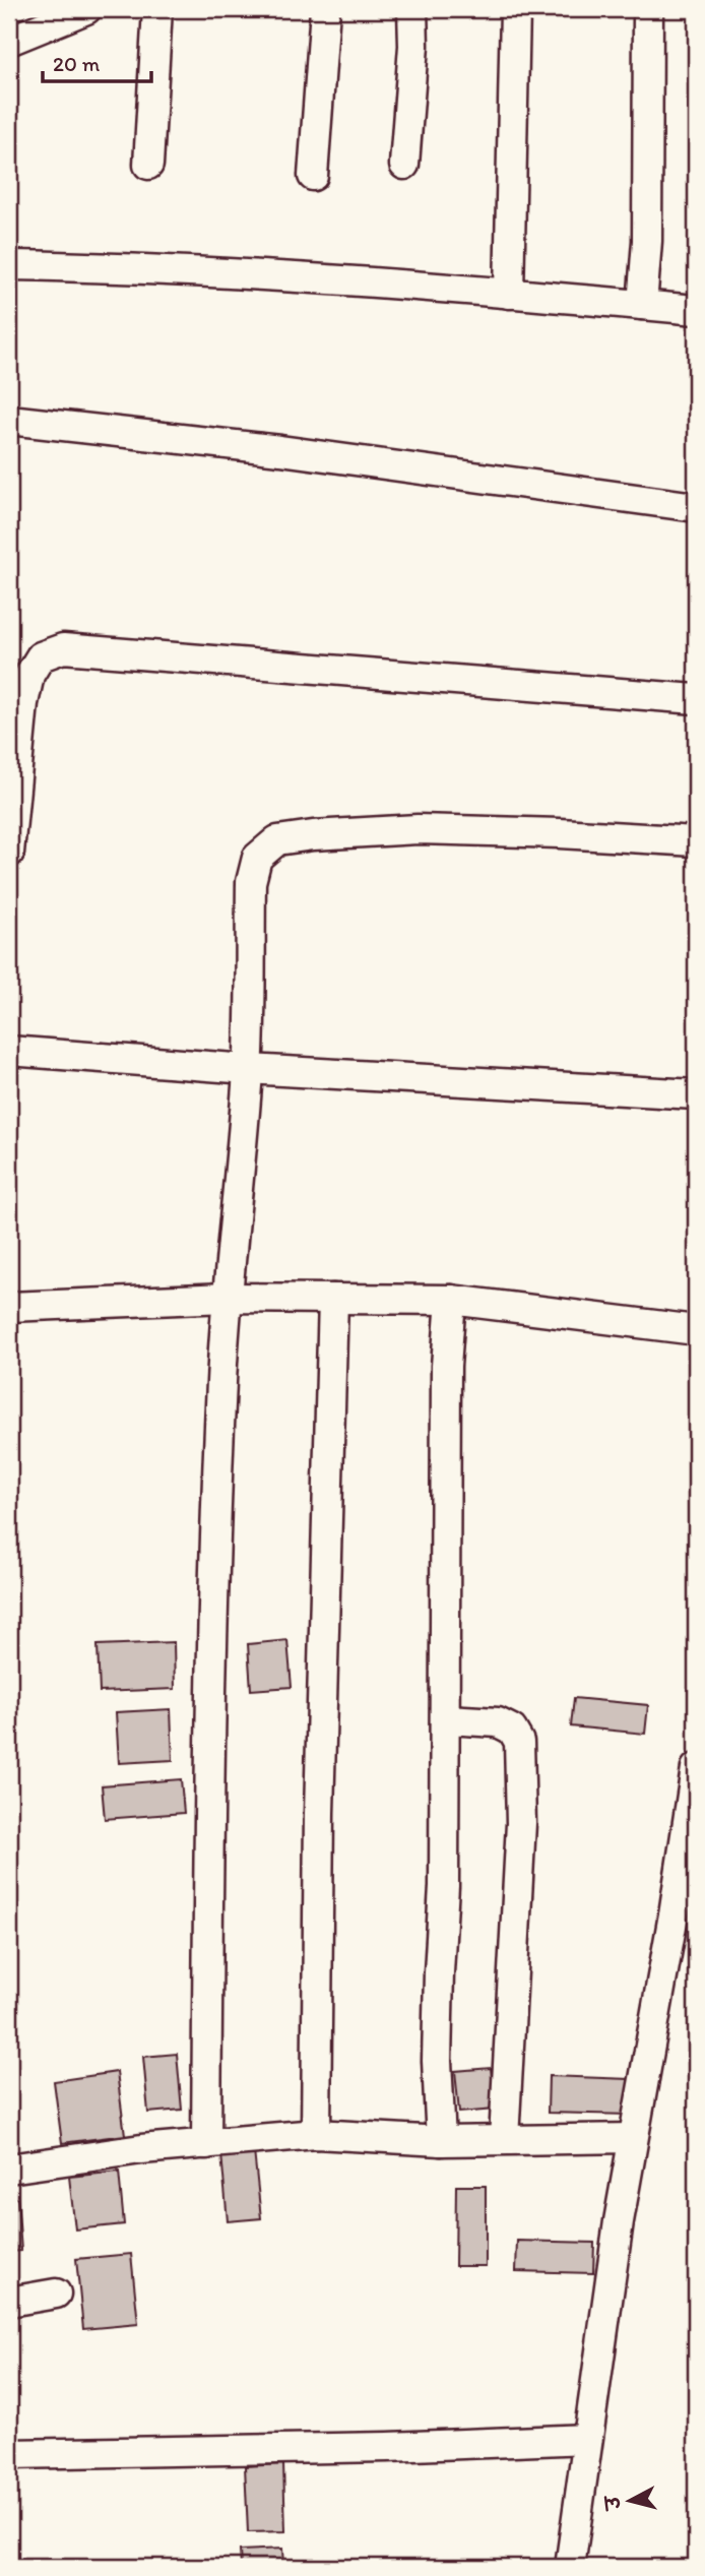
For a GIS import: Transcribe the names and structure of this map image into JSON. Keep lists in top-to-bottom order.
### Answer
{
  "scale_bar": "20 m",
  "north": "left"
}
